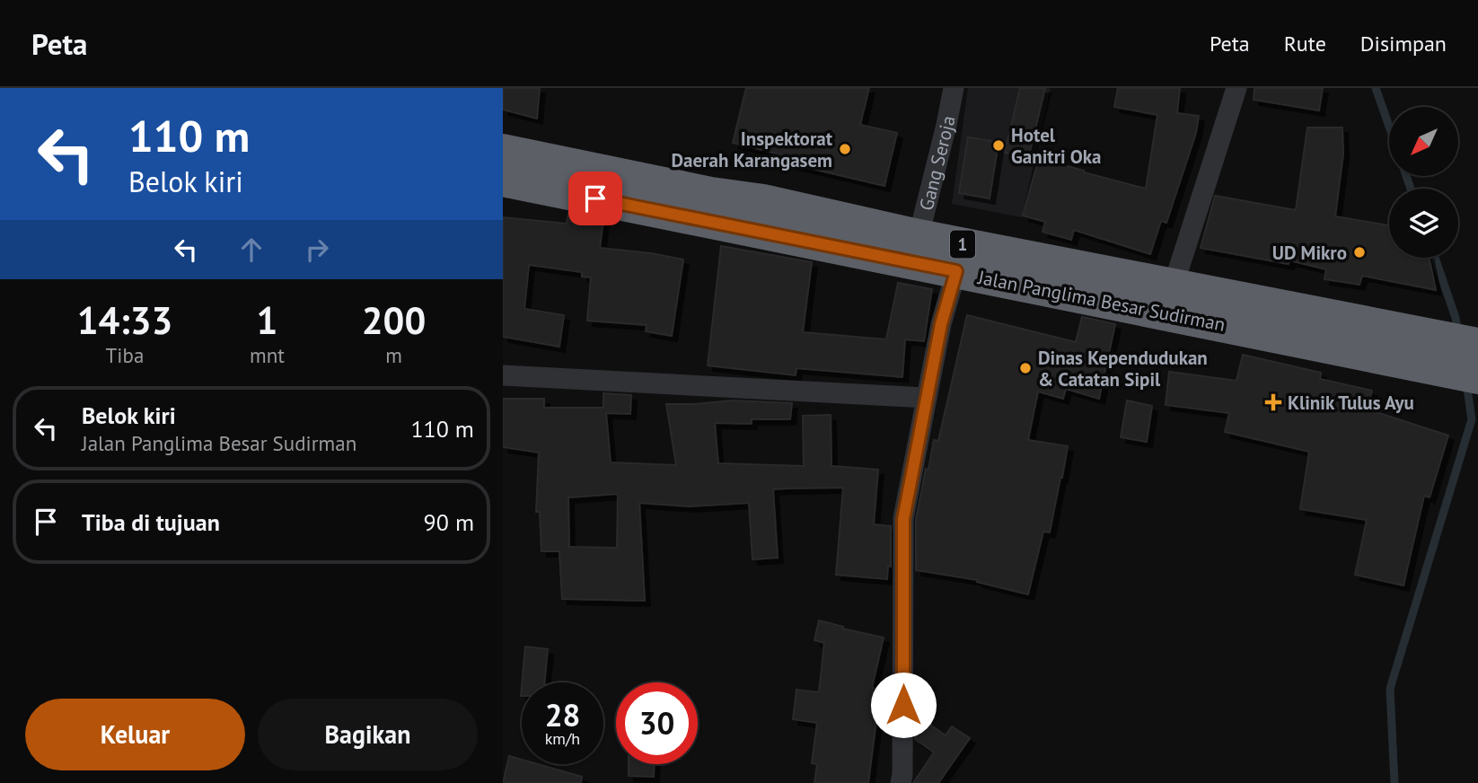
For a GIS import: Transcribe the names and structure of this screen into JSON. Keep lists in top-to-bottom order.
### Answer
{
  "streets": {
    "highway": ["1", "Jalan Panglima Besar Sudirman"],
    "street": ["Gang Seroja"]
  },
  "crossings": [
    ["Gang Seroja", "Jalan Panglima Besar Sudirman"]
  ],
  "places": {
    "other": [
      "Hotel Ganitri Oka",
      "Inspektorat Daerah Karangasem",
      "UD Mikro",
      "Dinas Kependudukan & Catatan Sipil"
    ],
    "health": ["Klinik Tulus Ayu"]
  },
  "north": "bottom left",
  "page": {
    "header": "Peta",
    "nav": ["Peta", "Rute", "Disimpan"],
    "turn": ["110 m", "Belok kiri"],
    "eta": [
      "14:33",
      "Tiba",
      "1",
      "mnt",
      "200",
      "m"
    ],
    "list": [
      {
        "name": "Belok kiri",
        "note": "Jalan Panglima Besar Sudirman",
        "value": "110 m"
      },
      {
        "name": "Tiba di tujuan",
        "value": "90 m"
      }
    ],
    "speed": "28 km/h",
    "limit": "30",
    "buttons": ["Keluar", "Bagikan"]
  }
}
